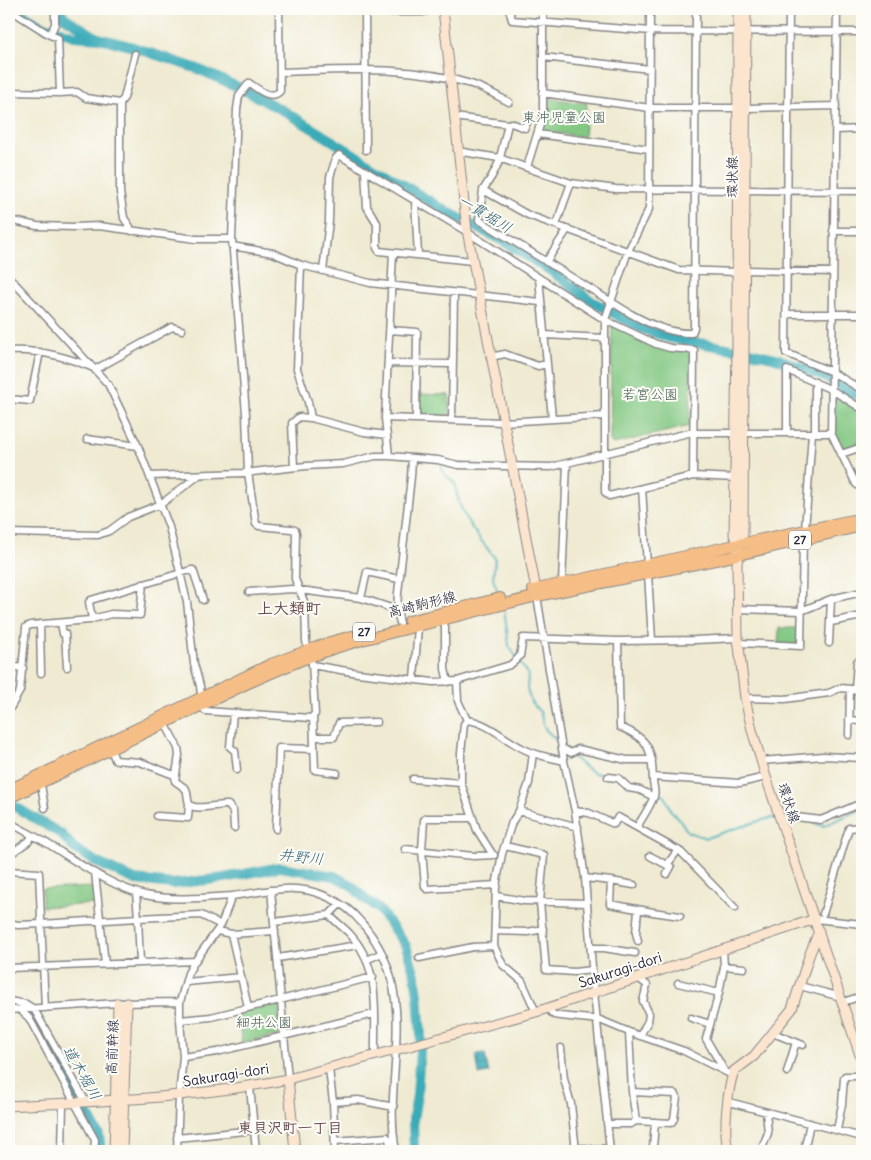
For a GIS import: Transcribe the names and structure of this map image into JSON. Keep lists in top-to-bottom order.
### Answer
{
  "streets": {
    "main road": ["27", "高崎駒形線"],
    "street": ["環状線", "Sakuragi-dori", "高前幹線"]
  },
  "crossings": [
    ["環状線", "高崎駒形線"],
    ["環状線", "Sakuragi-dori"],
    ["Sakuragi-dori", "高前幹線"]
  ],
  "districts": ["上大類町", "東貝沢町一丁目"],
  "water": ["一貫堀川", "井野川", "道木堀川"],
  "parks": ["東沖児童公園", "若宮公園", "細井公園"]
}
